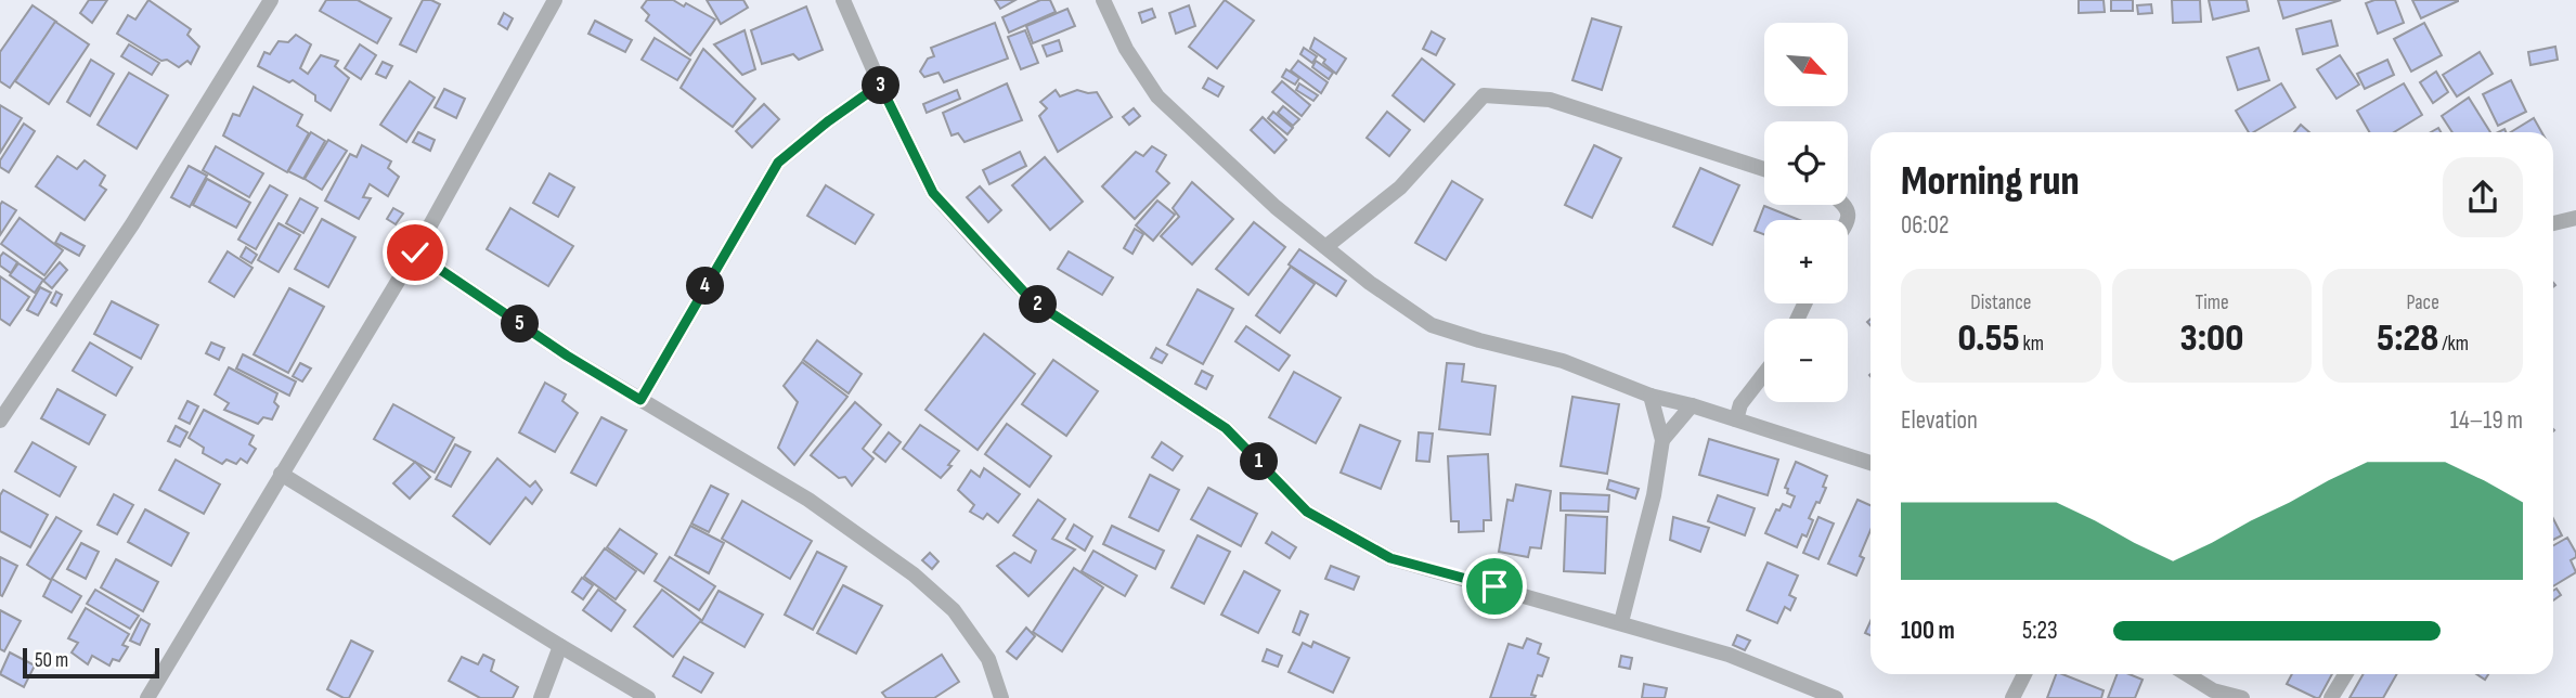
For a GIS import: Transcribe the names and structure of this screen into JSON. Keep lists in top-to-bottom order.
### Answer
{
  "scale_bar": "50 m",
  "north": "bottom right",
  "page": {
    "map_buttons": ["+", "−"],
    "pins": [
      "3",
      "4",
      "2",
      "5",
      "1"
    ],
    "heading": ["Morning run", "06:02"],
    "stats": [
      ["Distance", "0.55 km"],
      ["Time", "3:00"],
      ["Pace", "5:28 /km"]
    ],
    "chart": ["Elevation", "14–19 m"],
    "list": [
      {
        "name": "100 m",
        "note": "5:23"
      }
    ],
    "scale": "50 m"
  }
}
